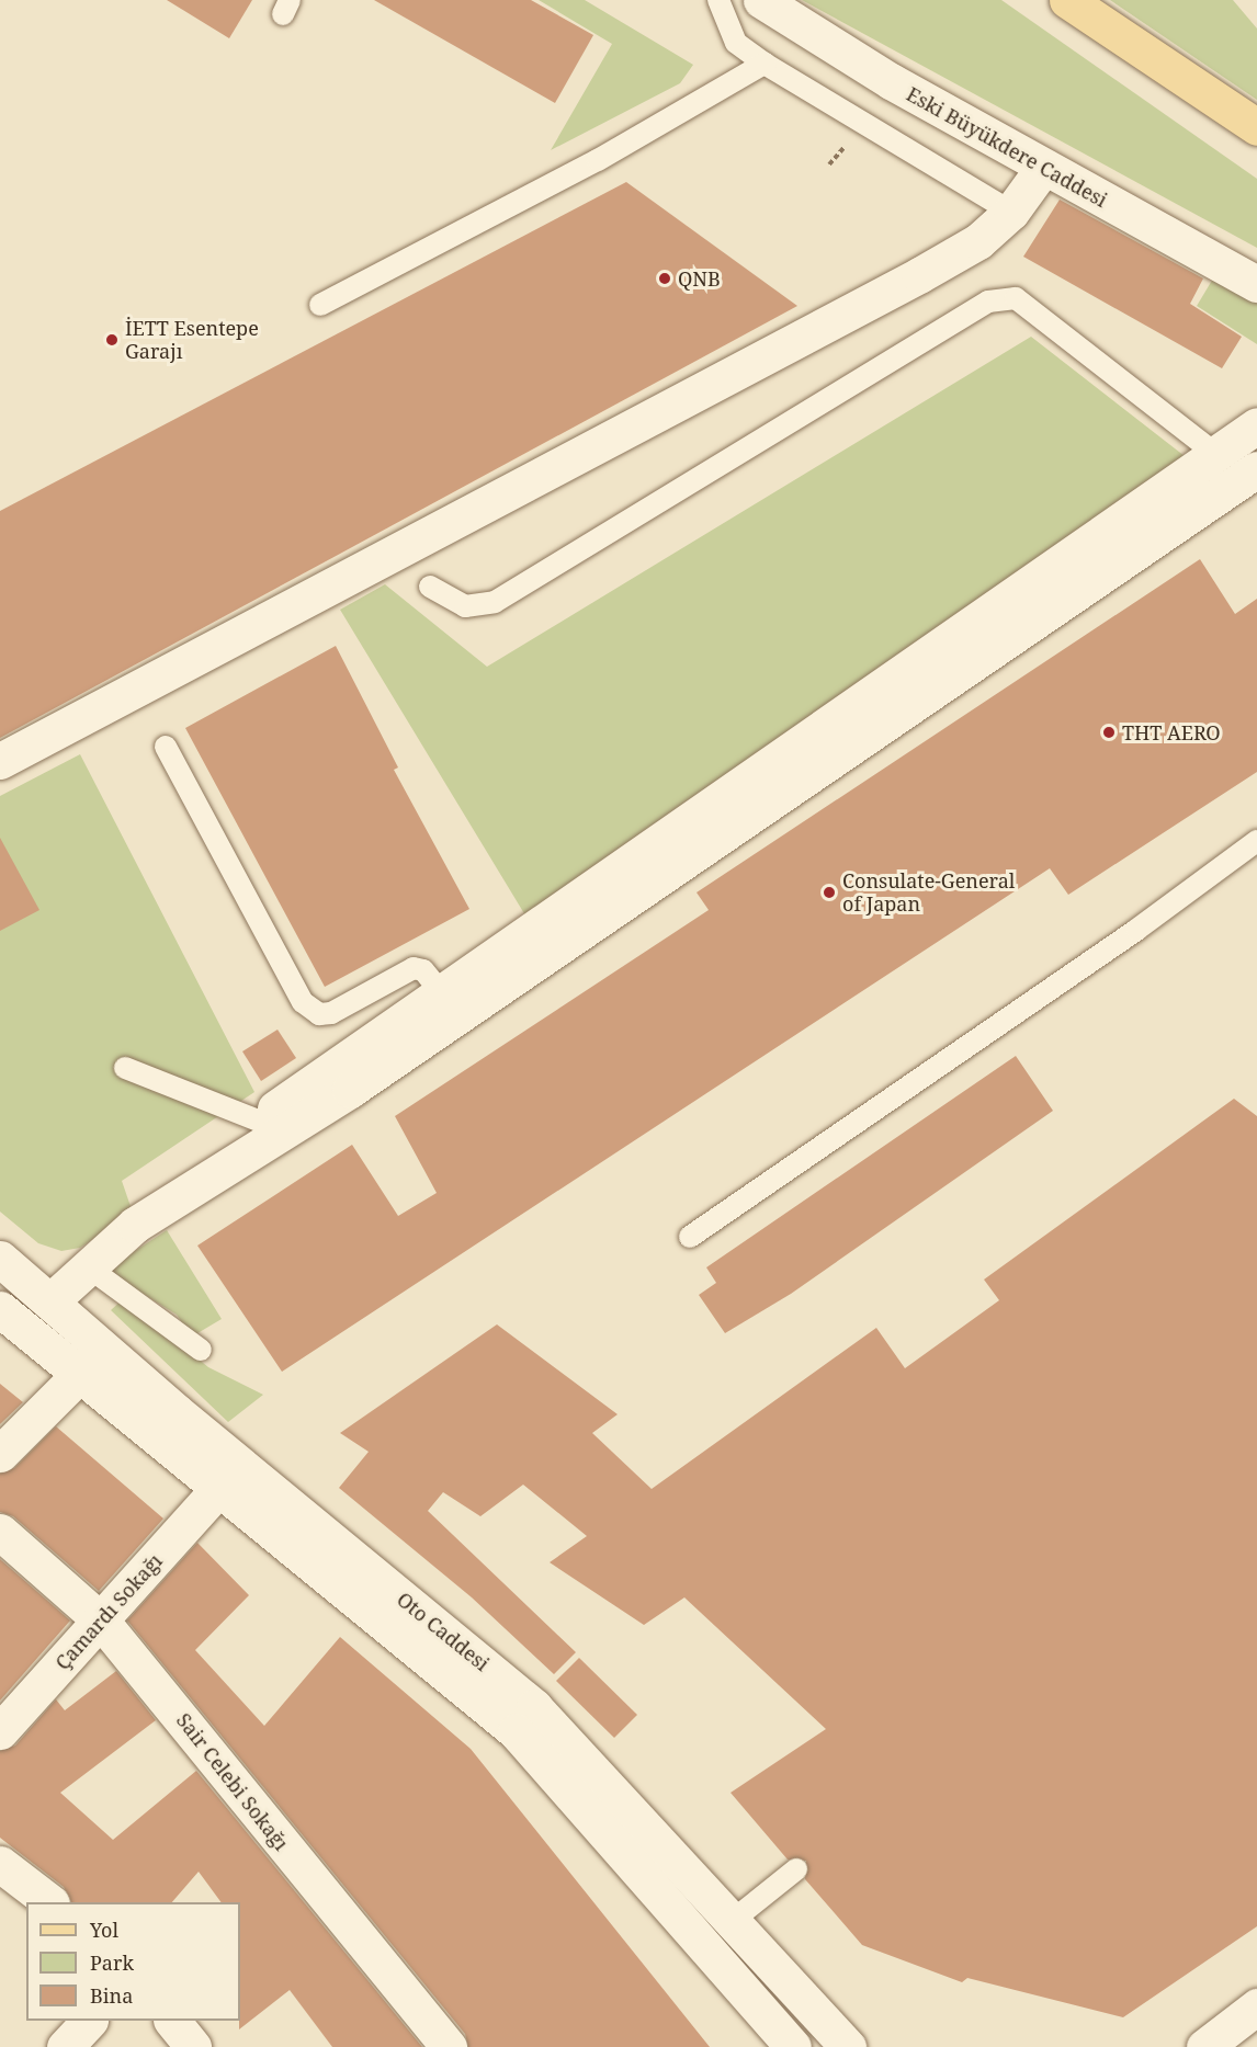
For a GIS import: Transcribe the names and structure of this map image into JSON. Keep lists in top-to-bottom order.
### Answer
{
  "streets": {
    "street": [
      "Eski Büyükdere Caddesi",
      "Çamardı Sokağı",
      "Oto Caddesi",
      "Sair Celebi Sokağı"
    ]
  },
  "crossings": [
    ["Çamardı Sokağı", "Oto Caddesi"],
    ["Çamardı Sokağı", "Sair Celebi Sokağı"]
  ],
  "places": [
    "QNB",
    "İETT Esentepe Garajı",
    "THT AERO",
    "Consulate-General of Japan"
  ],
  "legend": ["Yol", "Park", "Bina"]
}
